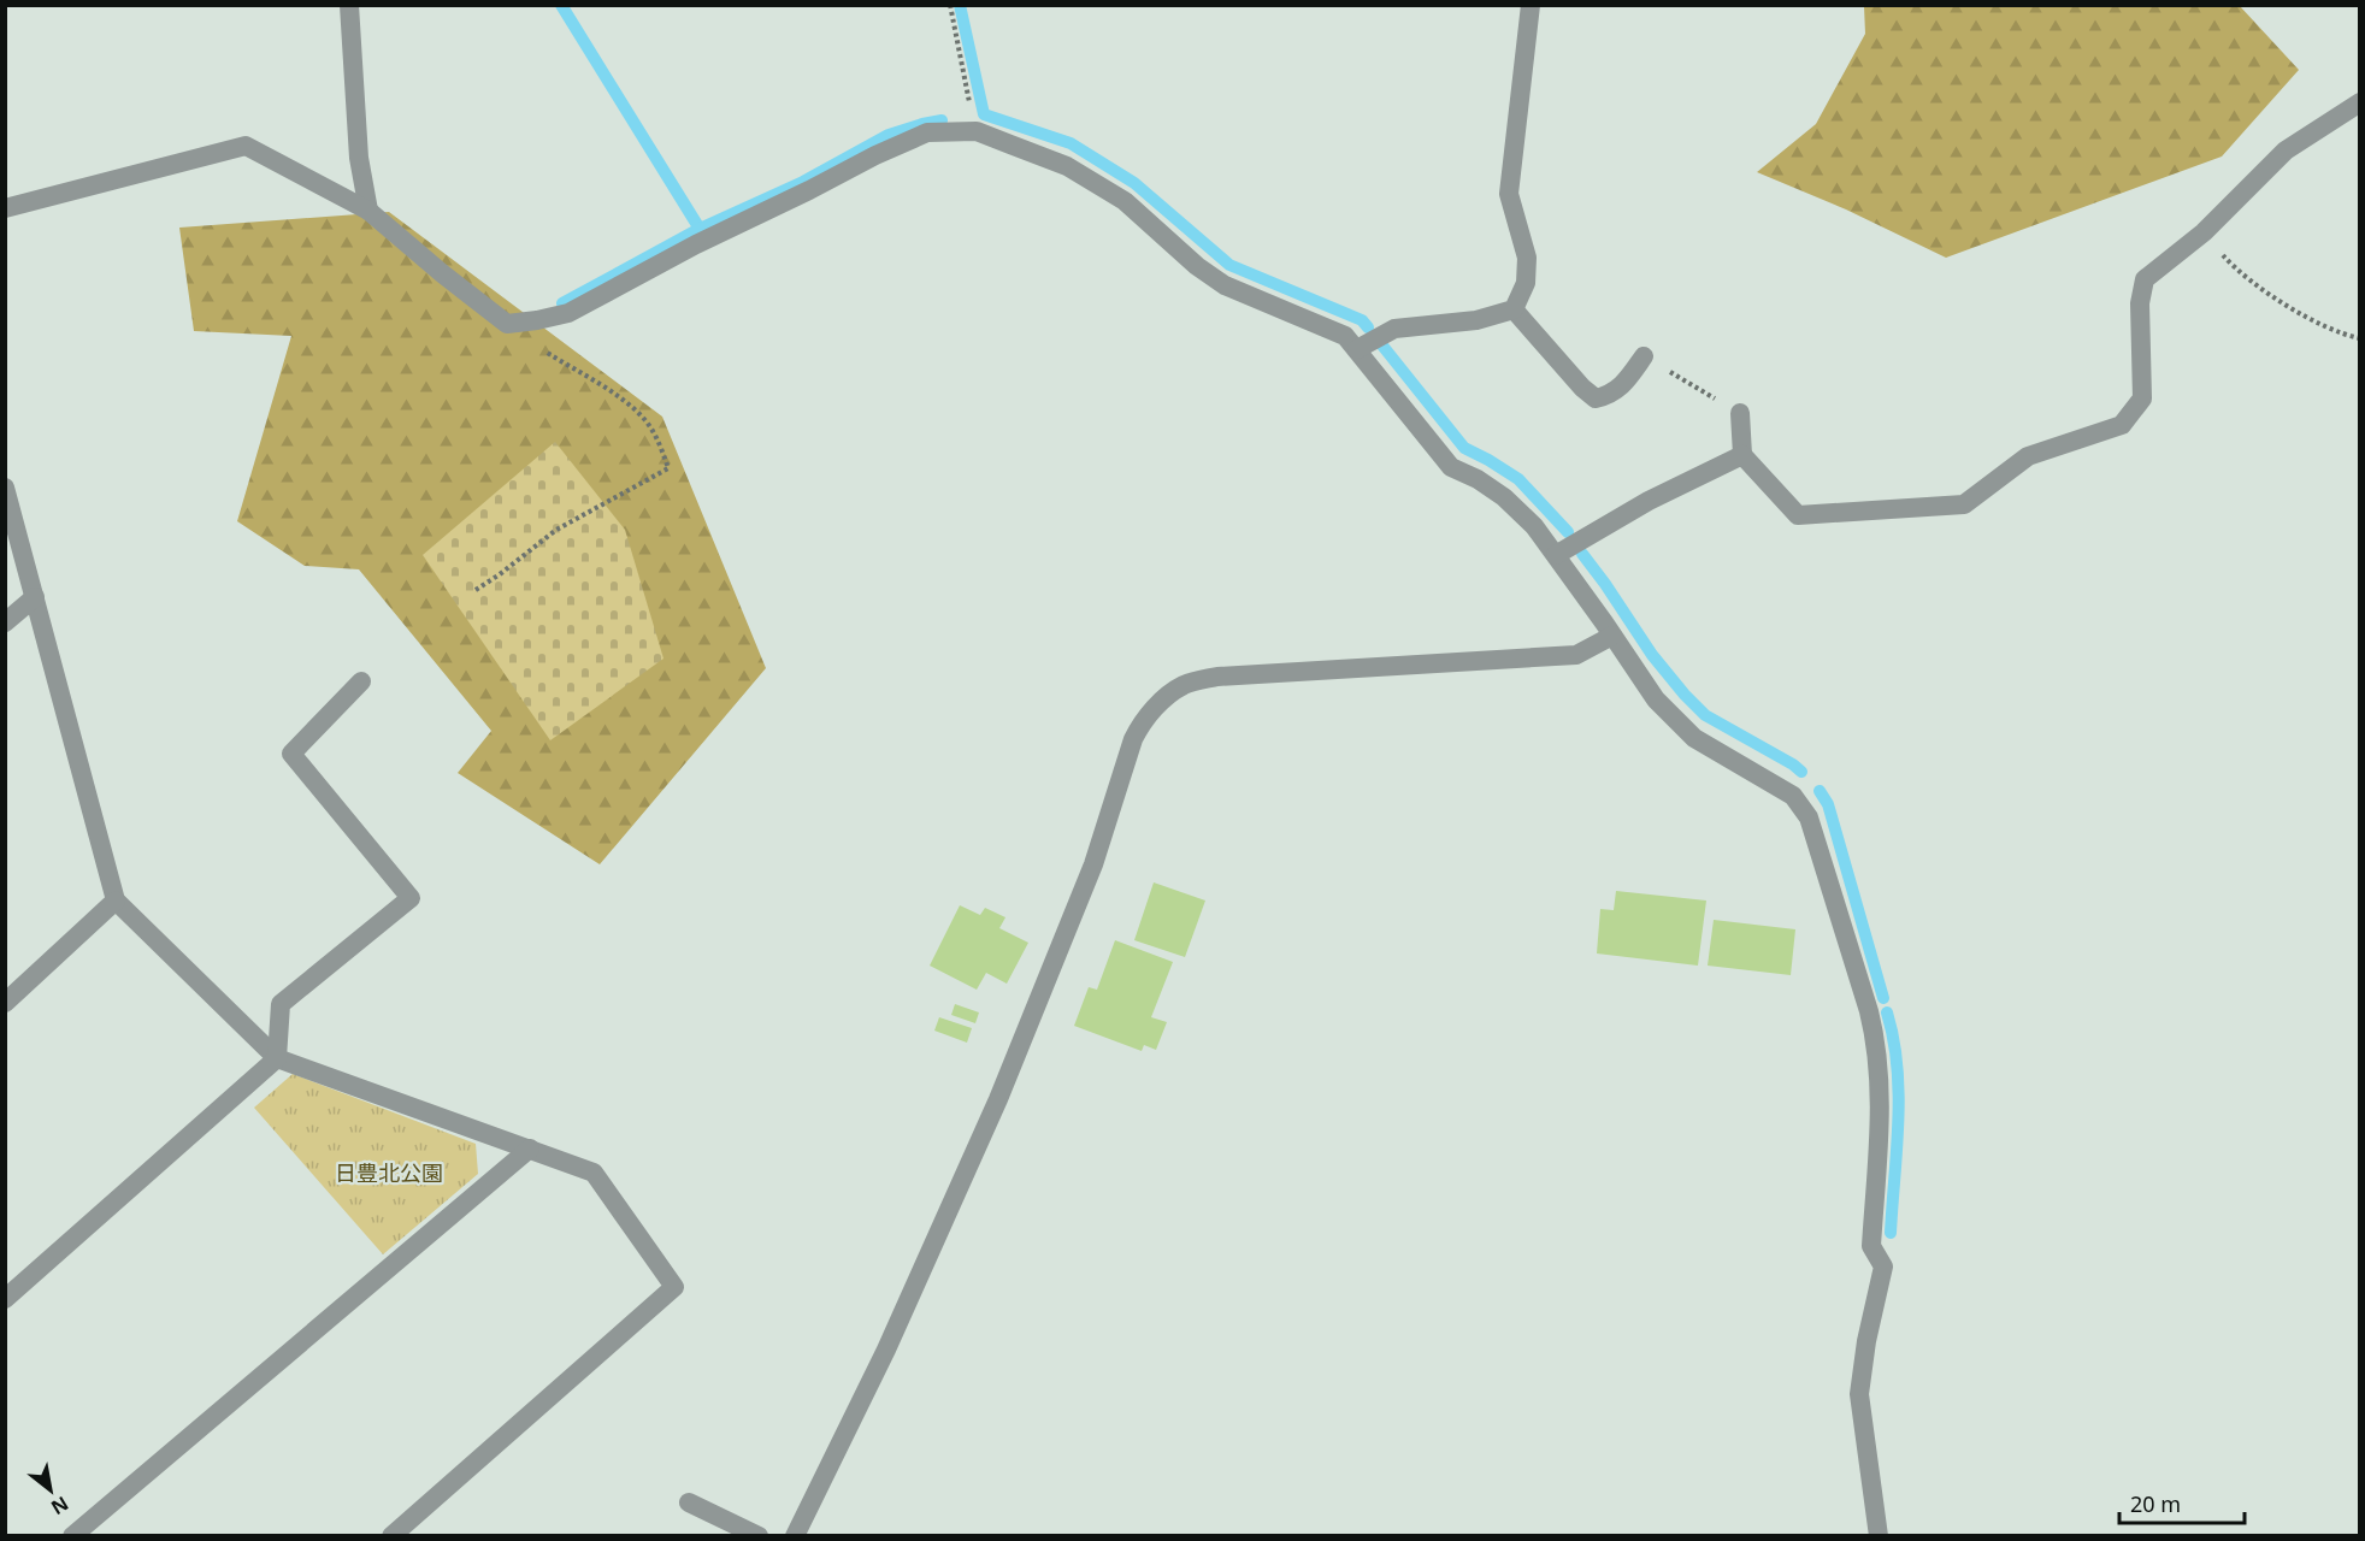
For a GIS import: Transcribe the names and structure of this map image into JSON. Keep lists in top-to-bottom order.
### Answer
{
  "parks": ["日豊北公園"],
  "scale_bar": "20 m",
  "north": "bottom right"
}
